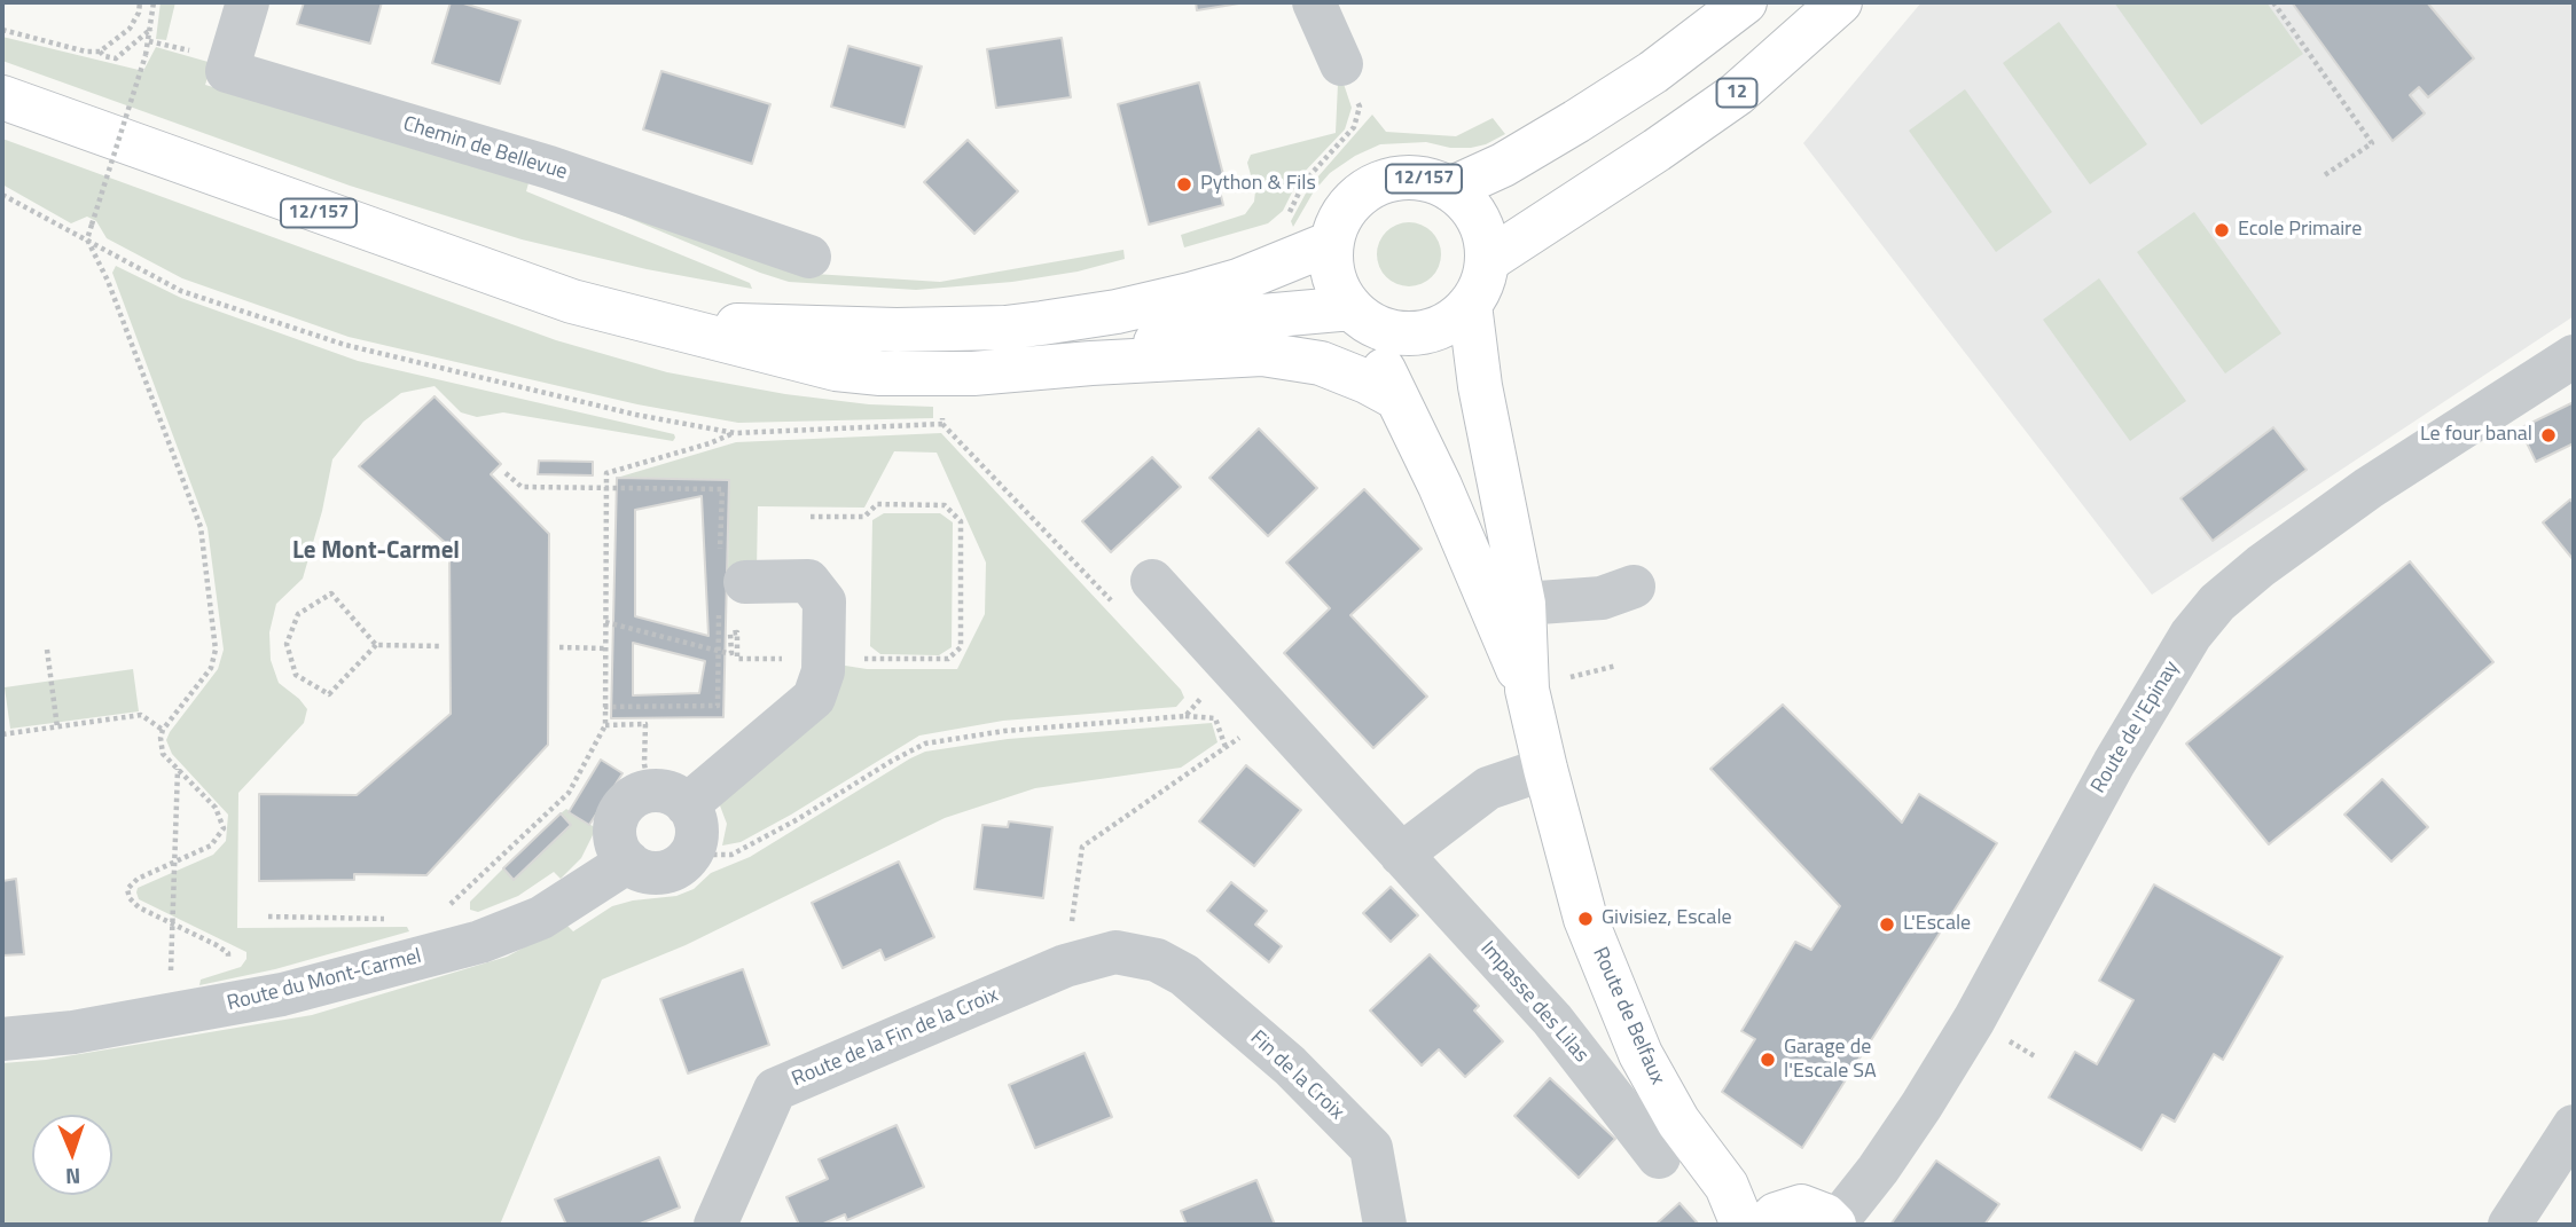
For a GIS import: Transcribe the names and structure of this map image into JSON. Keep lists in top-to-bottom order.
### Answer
{
  "streets": {
    "main road": ["12", "12/157", "Route de Belfaux"],
    "street": [
      "Chemin de Bellevue",
      "Route de l'Epinay",
      "Route du Mont-Carmel",
      "Impasse des Lilas",
      "Route de la Fin de la Croix",
      "Fin de la Croix"
    ]
  },
  "crossings": [
    ["12", "12/157"],
    ["12", "Route de Belfaux"],
    ["12/157", "Route de Belfaux"],
    ["Route de l'Epinay", "Route de Belfaux"],
    ["Route de la Fin de la Croix", "Fin de la Croix"]
  ],
  "districts": ["Le Mont-Carmel"],
  "places": [
    "Python & Fils",
    "Ecole Primaire",
    "Le four banal",
    "Givisiez, Escale",
    "L'Escale",
    "Garage de l'Escale SA"
  ],
  "north": "bottom"
}
